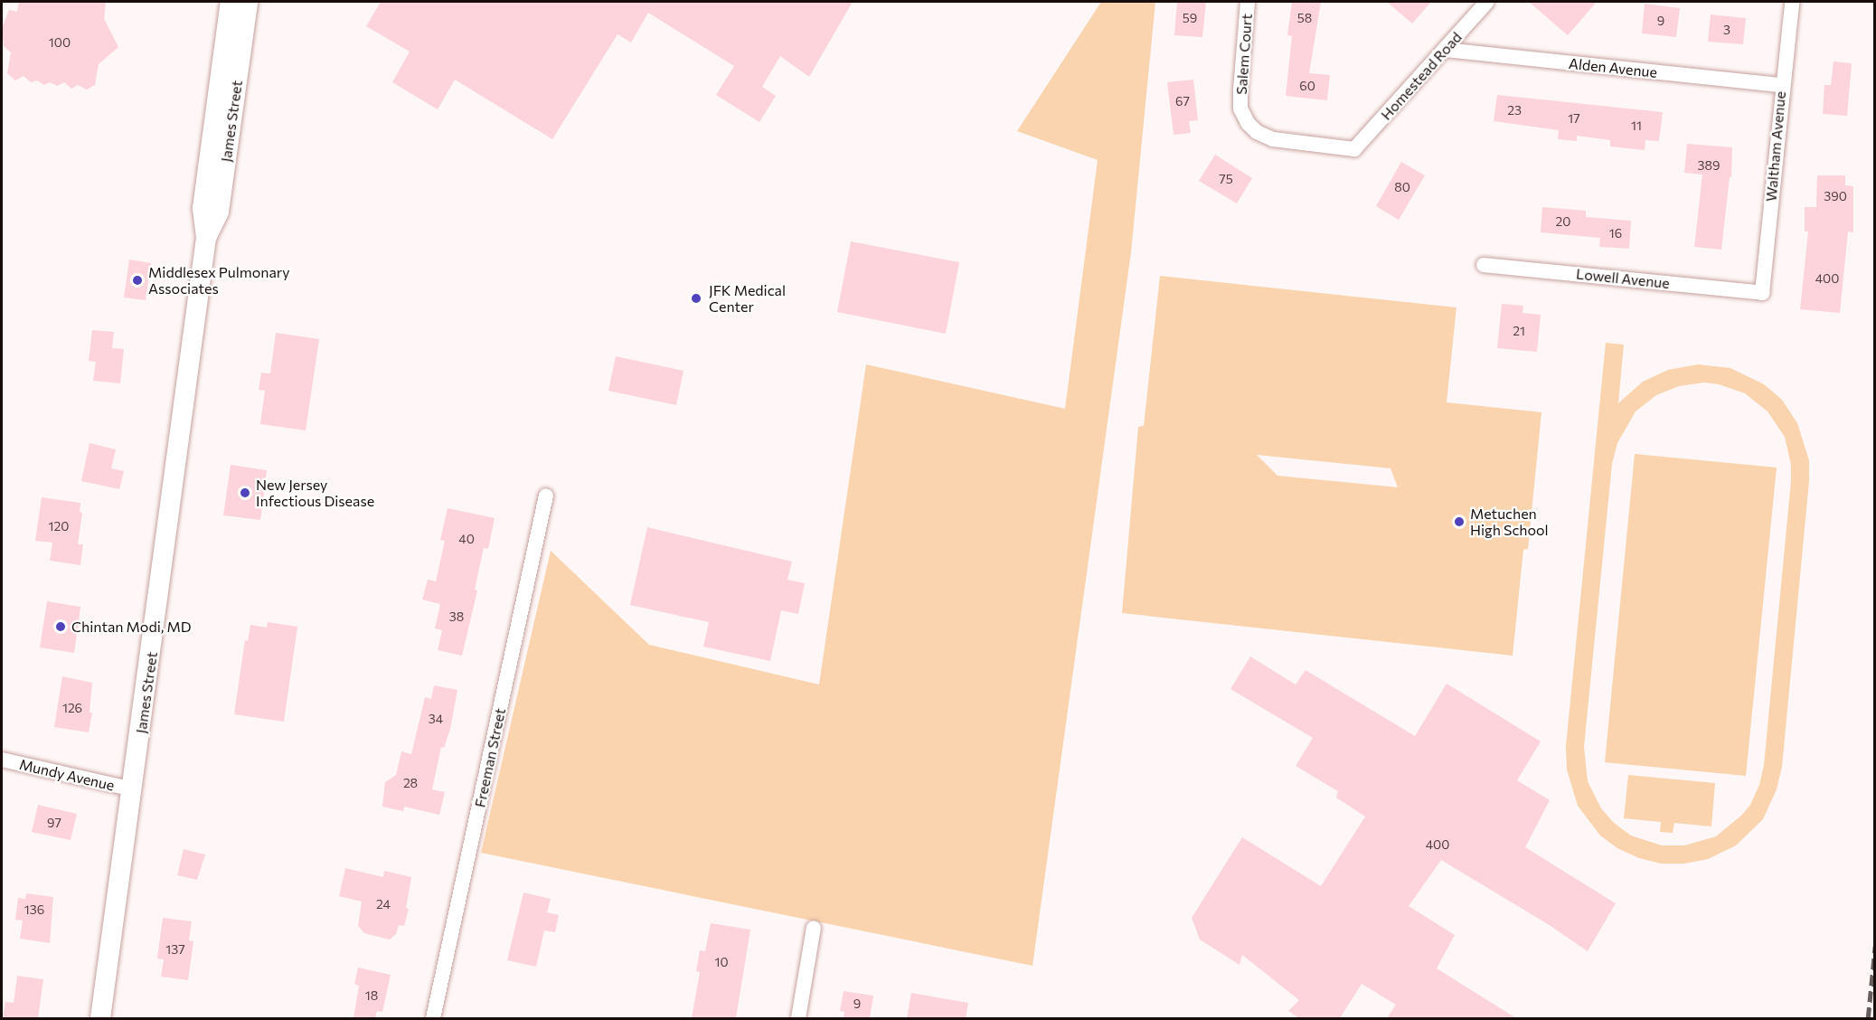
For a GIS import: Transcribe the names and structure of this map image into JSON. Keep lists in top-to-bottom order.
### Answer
{
  "streets": {
    "street": [
      "Salem Court",
      "Alden Avenue",
      "Homestead Road",
      "James Street",
      "Waltham Avenue",
      "Lowell Avenue",
      "Freeman Street",
      "Mundy Avenue"
    ]
  },
  "crossings": [
    ["Salem Court", "Homestead Road"],
    ["Alden Avenue", "Homestead Road"],
    ["Alden Avenue", "Waltham Avenue"],
    ["James Street", "Mundy Avenue"],
    ["Waltham Avenue", "Lowell Avenue"]
  ],
  "places": [
    "Middlesex Pulmonary Associates",
    "JFK Medical Center",
    "New Jersey Infectious Disease",
    "Metuchen High School",
    "Chintan Modi, MD"
  ],
  "house_numbers": [
    "59",
    "58",
    "9",
    "3",
    "100",
    "60",
    "67",
    "23",
    "17",
    "11",
    "389",
    "75",
    "80",
    "390",
    "20",
    "16",
    "400",
    "21",
    "120",
    "40",
    "38",
    "126",
    "34",
    "28",
    "97",
    "400",
    "24",
    "136",
    "137",
    "10",
    "18",
    "9"
  ]
}
